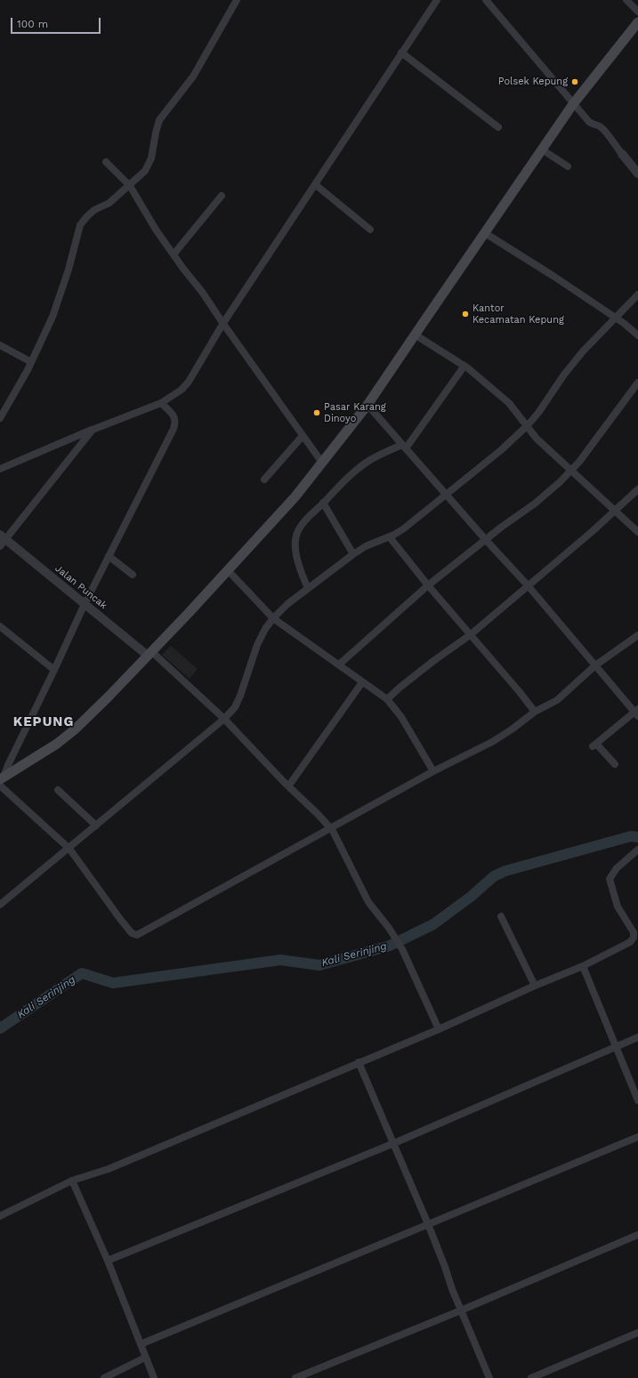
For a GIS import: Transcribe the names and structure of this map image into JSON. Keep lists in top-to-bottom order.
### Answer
{
  "streets": {
    "street": ["Jalan Puncak"]
  },
  "districts": ["KEPUNG"],
  "water": ["Kali Serinjing"],
  "places": ["Polsek Kepung", "Kantor Kecamatan Kepung", "Pasar Karang Dinoyo"],
  "scale_bar": "100 m"
}
